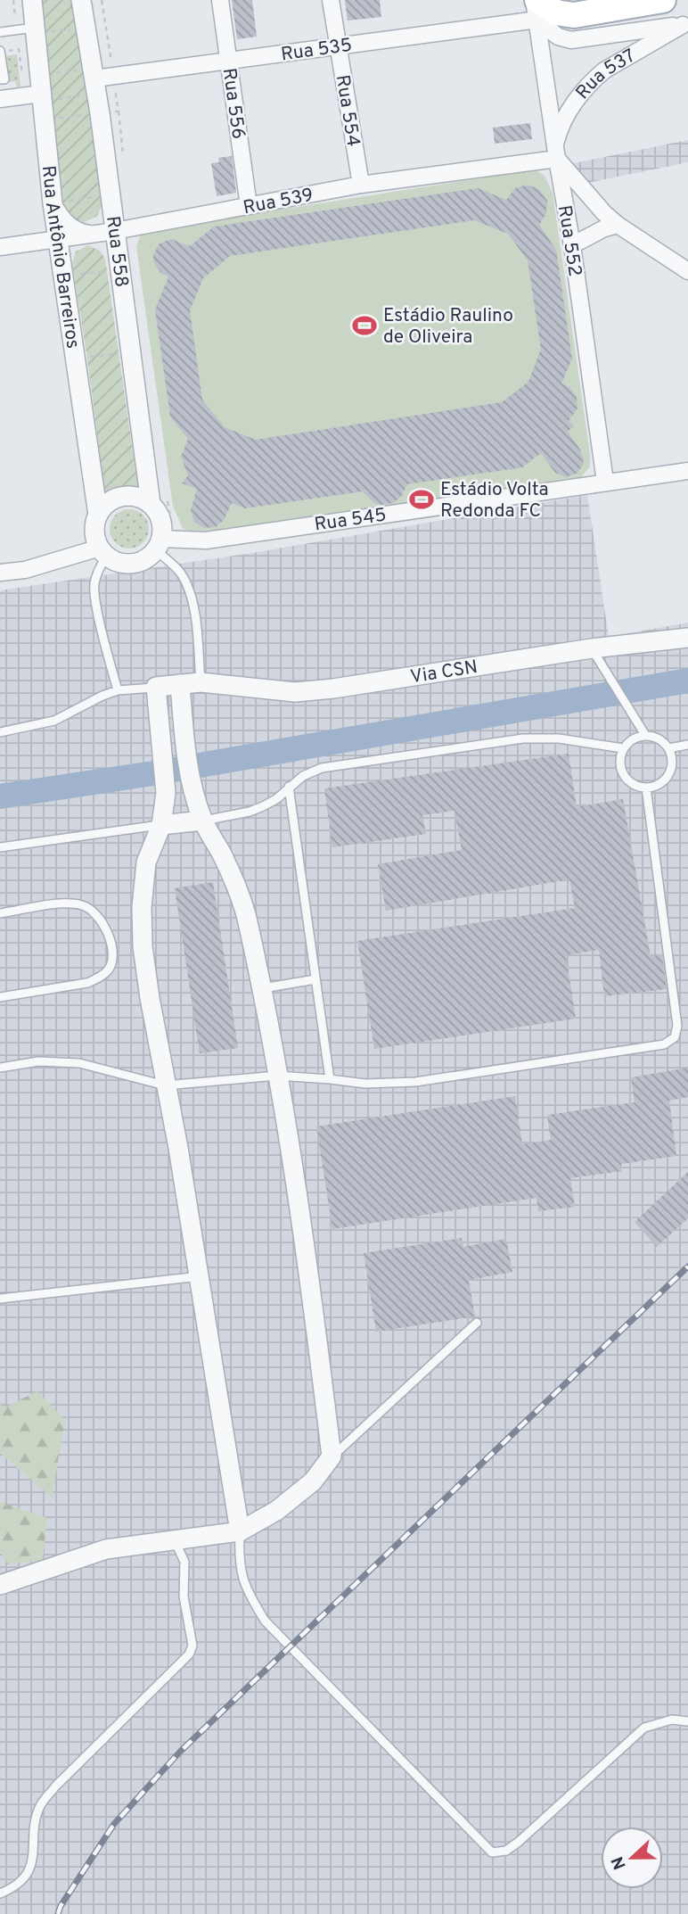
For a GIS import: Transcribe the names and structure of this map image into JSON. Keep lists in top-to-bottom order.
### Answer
{
  "streets": {
    "street": [
      "Rua 535",
      "Rua 537",
      "Rua 556",
      "Rua 554",
      "Rua 539",
      "Rua 552",
      "Rua 558",
      "Rua Antônio Barreiros",
      "Rua 545",
      "Via CSN"
    ]
  },
  "crossings": [
    ["Rua 535", "Rua 537"],
    ["Rua 535", "Rua 556"],
    ["Rua 535", "Rua 554"],
    ["Rua 535", "Rua 552"],
    ["Rua 535", "Rua 558"],
    ["Rua 537", "Rua 539"],
    ["Rua 537", "Rua 552"],
    ["Rua 556", "Rua 539"],
    ["Rua 554", "Rua 539"],
    ["Rua 539", "Rua 552"],
    ["Rua 539", "Rua 558"],
    ["Rua 539", "Rua Antônio Barreiros"],
    ["Rua 552", "Rua 545"],
    ["Rua 558", "Rua Antônio Barreiros"],
    ["Rua 558", "Rua 545"],
    ["Rua Antônio Barreiros", "Rua 545"]
  ],
  "places": {
    "sports": ["Estádio Raulino de Oliveira", "Estádio Volta Redonda FC"]
  },
  "north": "left"
}
